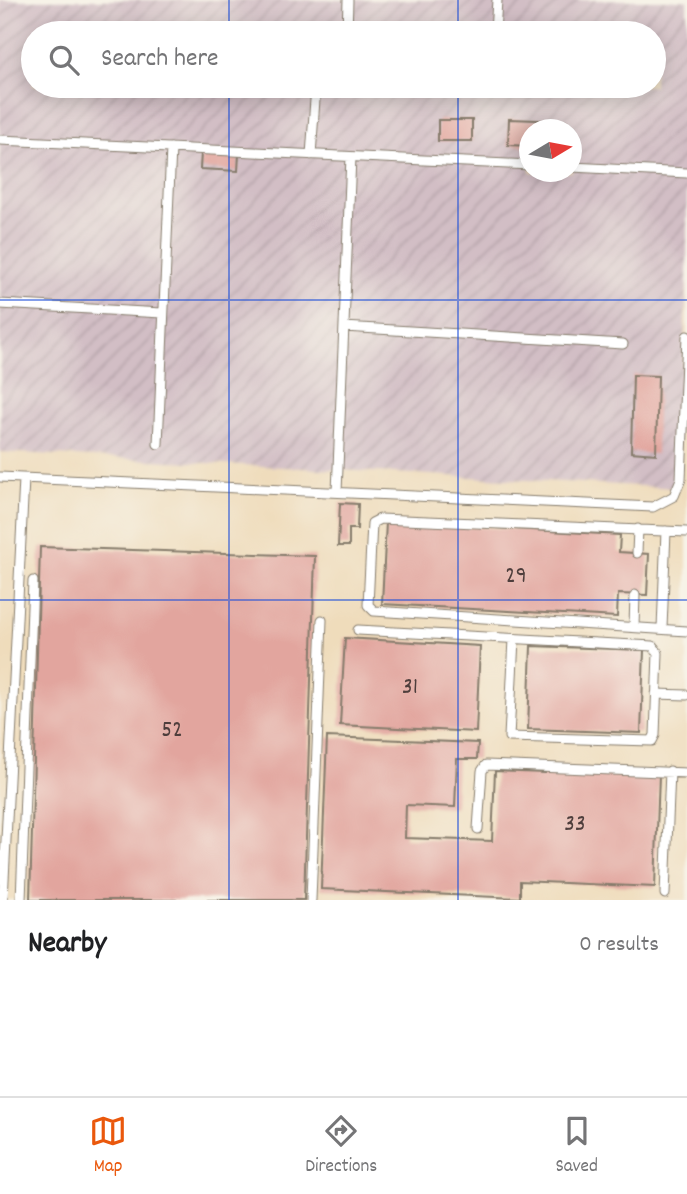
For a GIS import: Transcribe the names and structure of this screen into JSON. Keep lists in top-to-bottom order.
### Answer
{
  "house_numbers": [
    "29",
    "31",
    "52",
    "33"
  ],
  "north": "right",
  "page": {
    "search": "Search here",
    "heading": ["Nearby", "0 results"],
    "nav": ["Map", "Directions", "Saved"]
  }
}
